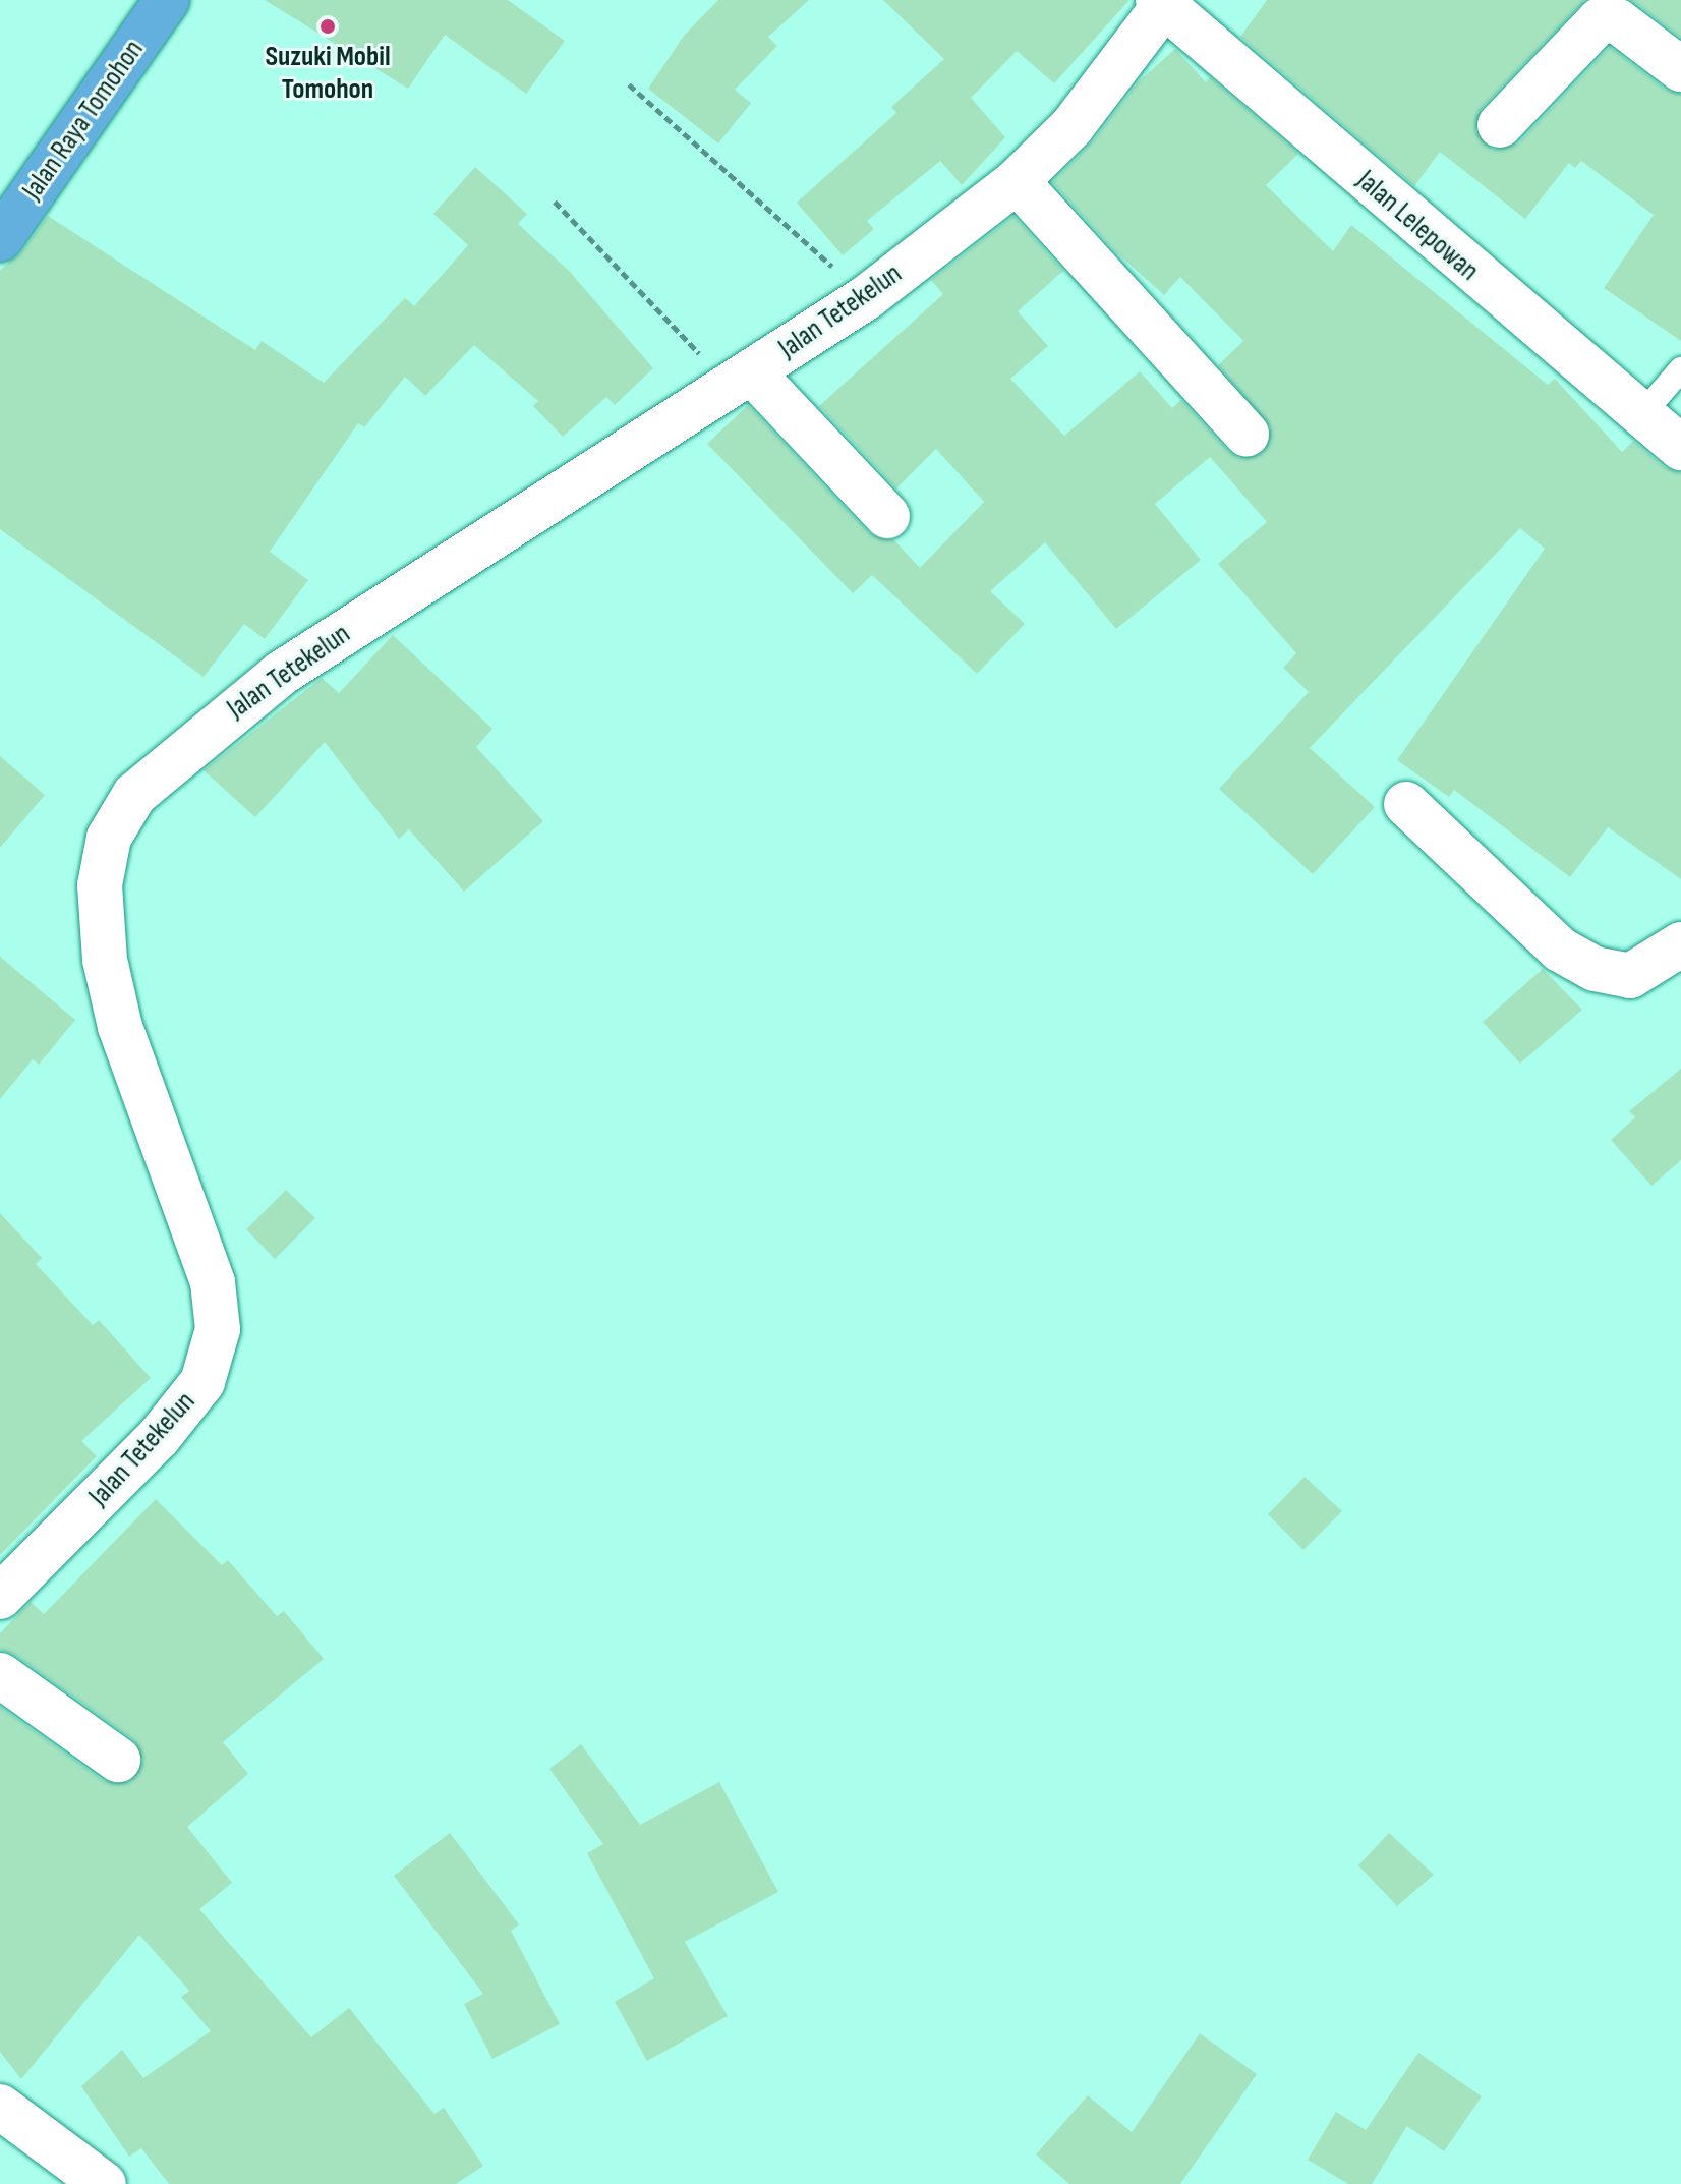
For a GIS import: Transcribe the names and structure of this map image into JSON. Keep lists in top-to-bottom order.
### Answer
{
  "streets": {
    "highway": ["Jalan Raya Tomohon"],
    "street": ["Jalan Lelepowan", "Jalan Tetekelun"]
  },
  "crossings": [
    ["Jalan Lelepowan", "Jalan Tetekelun"]
  ],
  "places": ["Suzuki Mobil Tomohon"]
}
